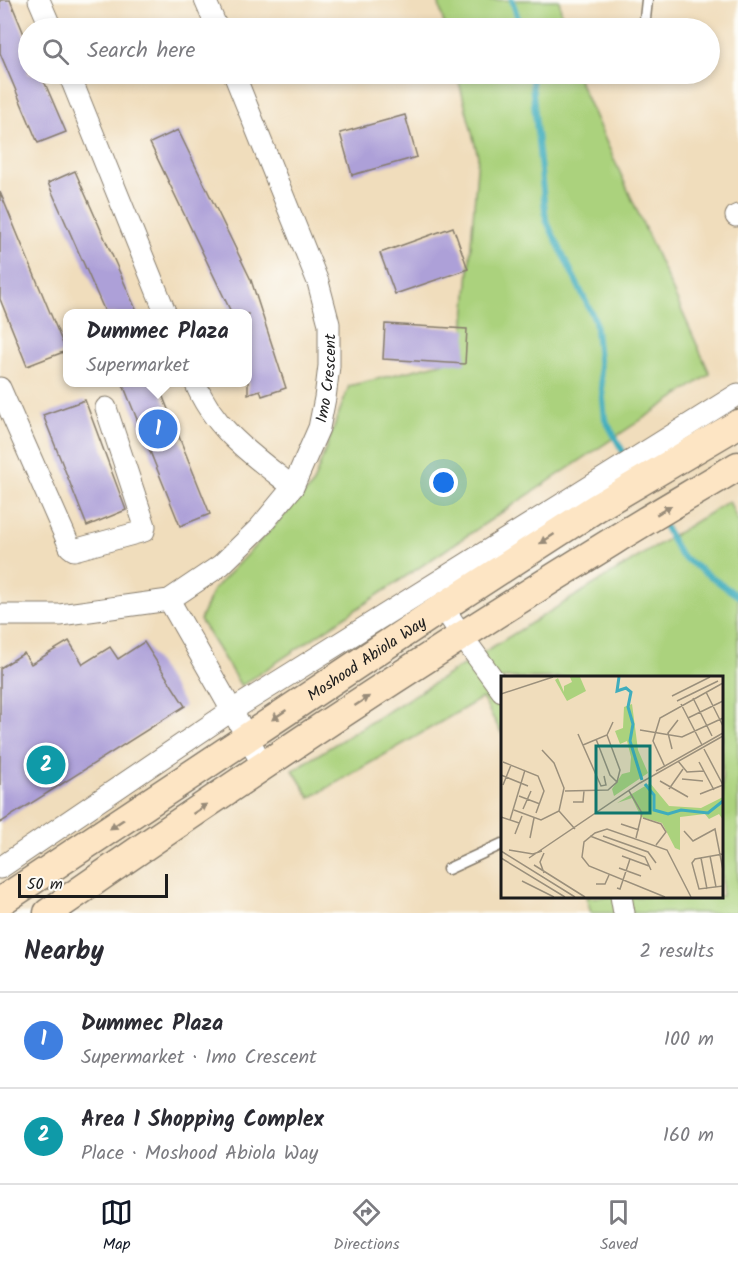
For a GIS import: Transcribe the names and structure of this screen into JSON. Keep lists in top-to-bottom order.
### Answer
{
  "streets": {
    "main road": ["Moshood Abiola Way"],
    "street": ["Imo Crescent"]
  },
  "scale_bar": "50 m",
  "page": {
    "search": "Search here",
    "popup": ["Dummec Plaza", "Supermarket"],
    "pins": ["1", "2"],
    "scale": "50 m",
    "heading": ["Nearby", "2 results"],
    "list": [
      {
        "mark": "1",
        "name": "Dummec Plaza",
        "note": "Supermarket · Imo Crescent",
        "value": "100 m"
      },
      {
        "mark": "2",
        "name": "Area 1 Shopping Complex",
        "note": "Place · Moshood Abiola Way",
        "value": "160 m"
      }
    ],
    "nav": ["Map", "Directions", "Saved"]
  }
}
